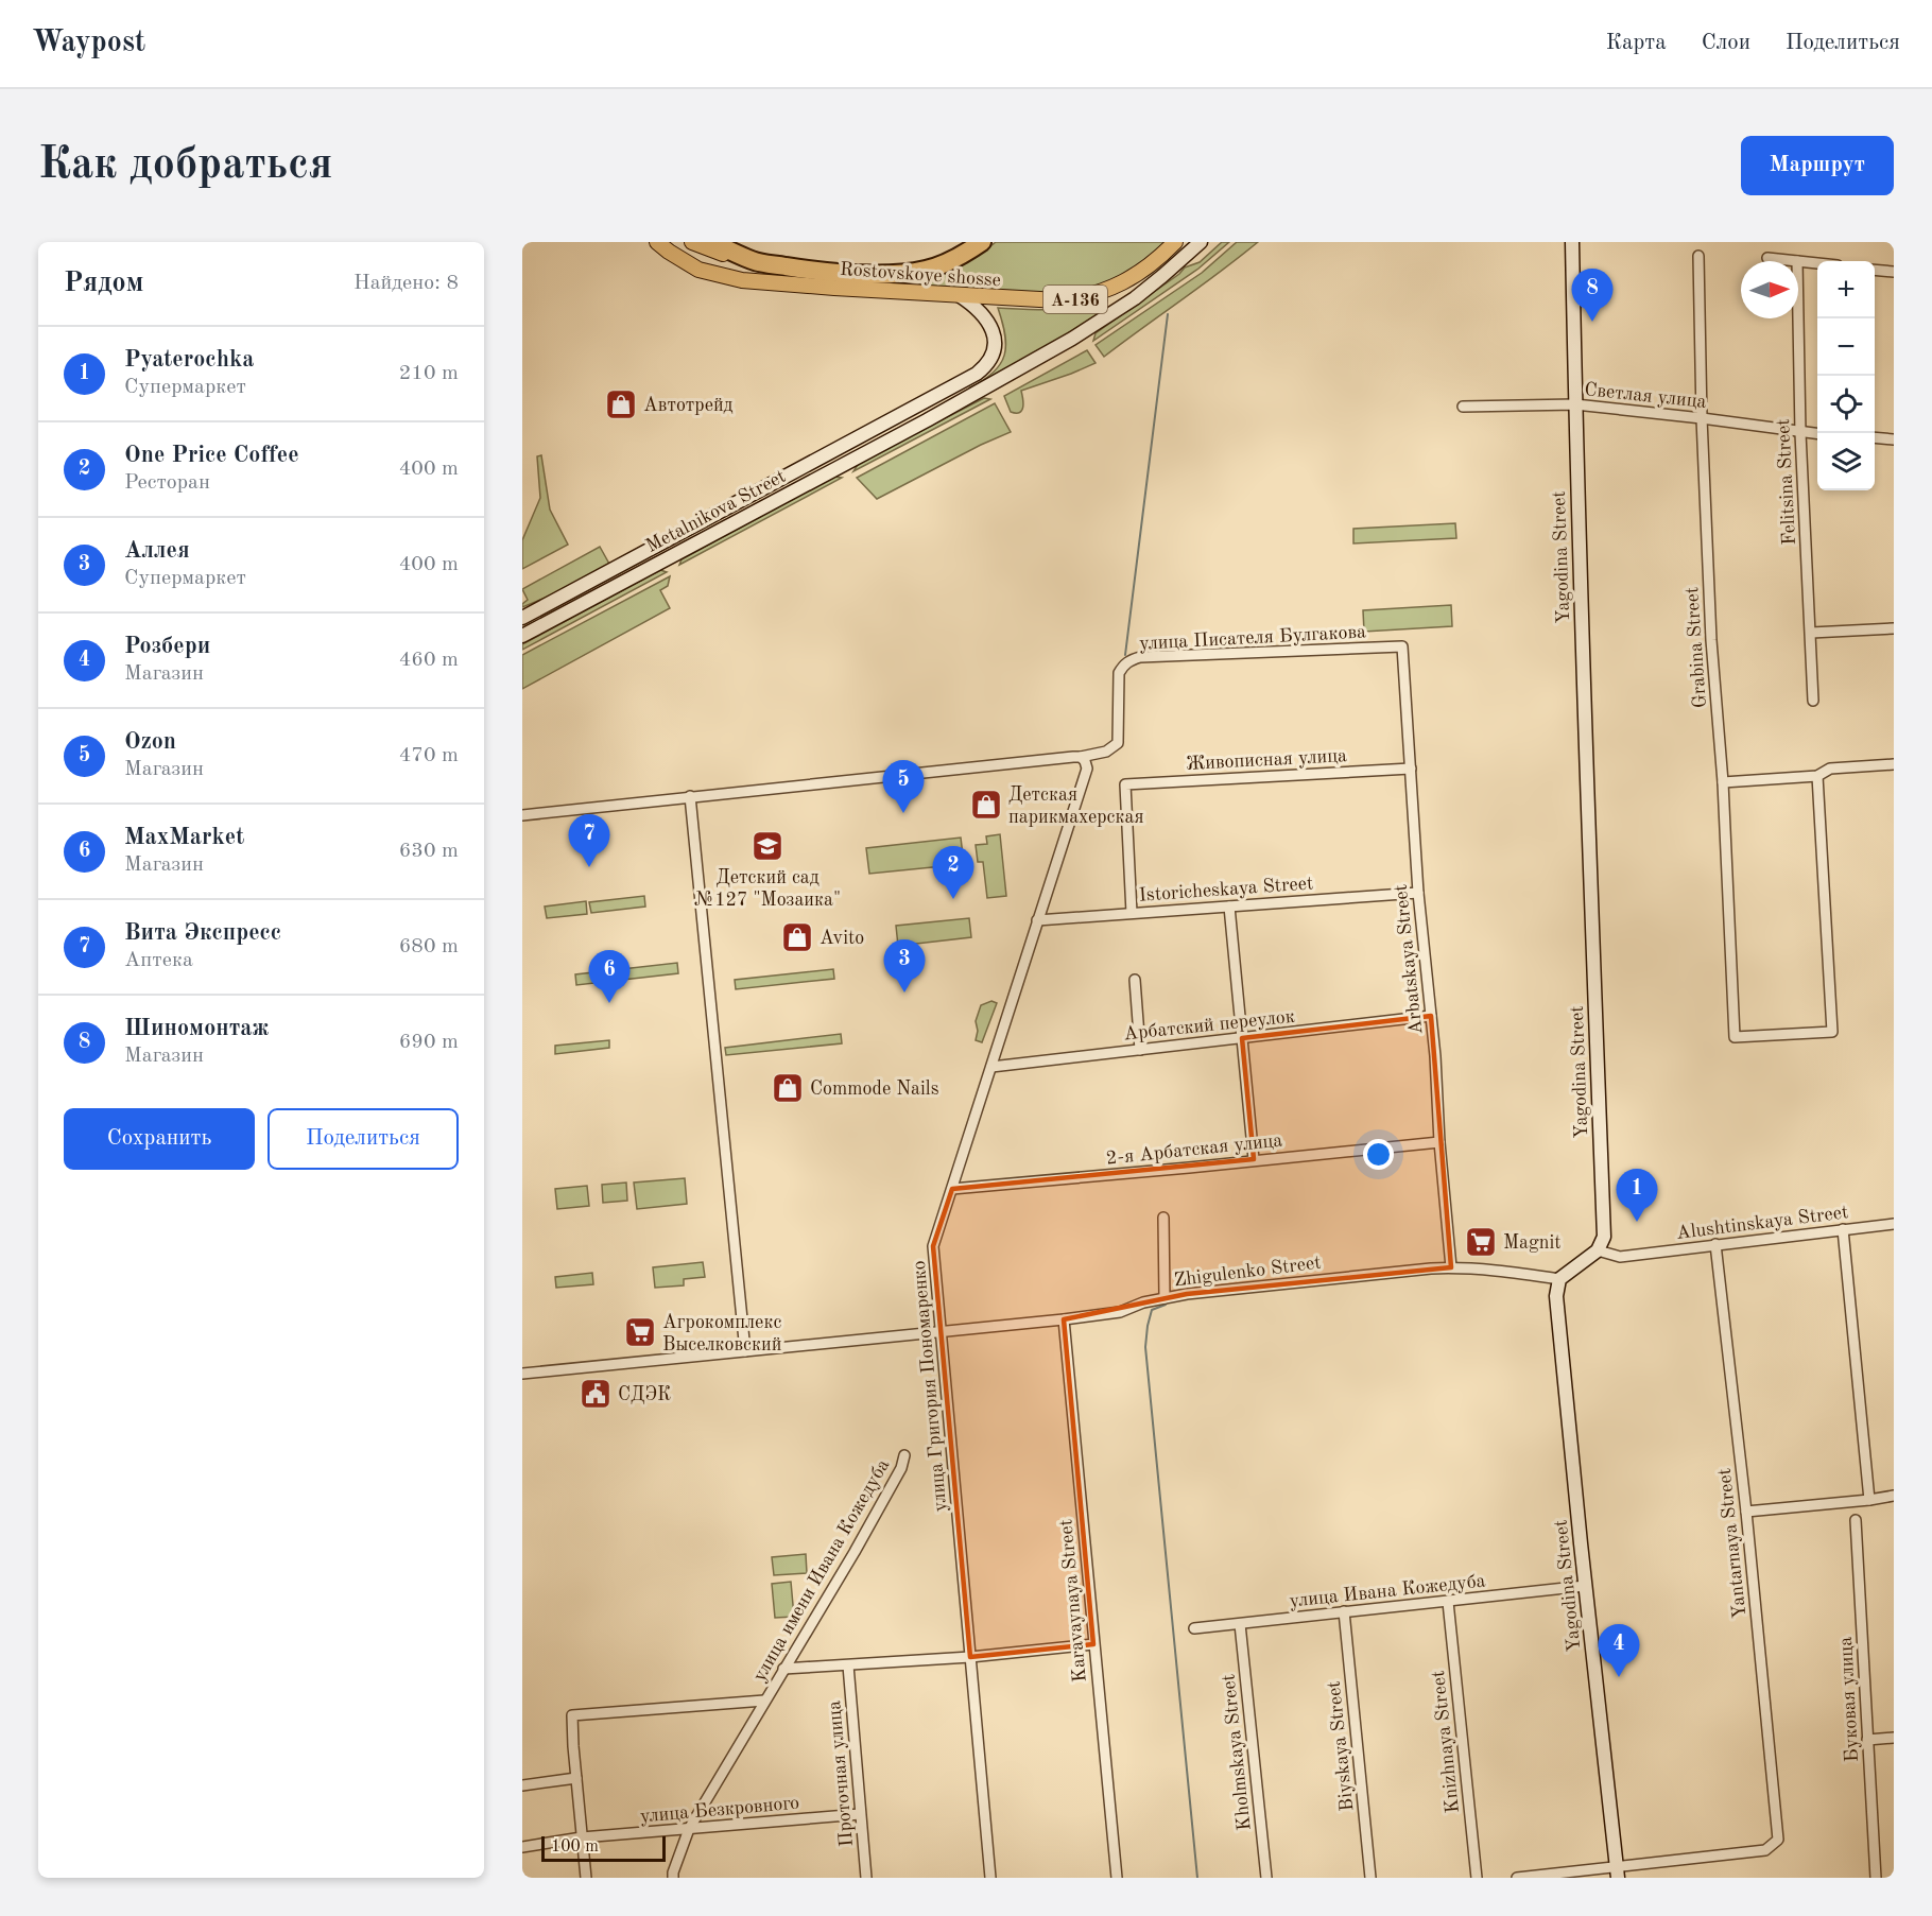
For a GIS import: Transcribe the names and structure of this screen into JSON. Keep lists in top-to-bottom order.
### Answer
{
  "streets": {
    "main road": ["Rostovskoye shosse", "А-136"],
    "street": [
      "Светлая улица",
      "Felitsina Street",
      "Metalnikova Street",
      "Yagodina Street",
      "улица Писателя Булгакова",
      "Grabina Street",
      "Живописная улица",
      "Istoricheskaya Street",
      "Arbatskaya Street",
      "Арбатский переулок",
      "2-я Арбатская улица",
      "Alushtinskaya Street",
      "Zhigulenko Street",
      "улица Григория Пономаренко",
      "Yantarnaya Street",
      "улица имени Ивана Кожедуба",
      "улица Ивана Кожедуба",
      "Karavaynaya Street",
      "Буковая улица",
      "Knizhnaya Street",
      "Biyskaya Street",
      "Kholmskaya Street",
      "Проточная улица",
      "улица Безкровного"
    ]
  },
  "crossings": [
    ["Rostovskoye shosse", "Metalnikova Street"],
    ["Светлая улица", "Felitsina Street"],
    ["Светлая улица", "Yagodina Street"],
    ["Светлая улица", "Grabina Street"],
    ["Yagodina Street", "Alushtinskaya Street"],
    ["Yagodina Street", "Zhigulenko Street"],
    ["Yagodina Street", "Yantarnaya Street"],
    ["Yagodina Street", "улица Ивана Кожедуба"],
    ["улица Писателя Булгакова", "Arbatskaya Street"],
    ["улица Писателя Булгакова", "улица Григория Пономаренко"],
    ["Живописная улица", "Istoricheskaya Street"],
    ["Живописная улица", "Arbatskaya Street"],
    ["Istoricheskaya Street", "Arbatskaya Street"],
    ["Istoricheskaya Street", "улица Григория Пономаренко"],
    ["Arbatskaya Street", "Арбатский переулок"],
    ["Arbatskaya Street", "2-я Арбатская улица"],
    ["Arbatskaya Street", "Zhigulenko Street"],
    ["Арбатский переулок", "улица Григория Пономаренко"],
    ["2-я Арбатская улица", "улица Григория Пономаренко"],
    ["Alushtinskaya Street", "Yantarnaya Street"],
    ["Zhigulenko Street", "улица Григория Пономаренко"],
    ["Zhigulenko Street", "Karavaynaya Street"],
    ["улица имени Ивана Кожедуба", "улица Безкровного"],
    ["улица Ивана Кожедуба", "Knizhnaya Street"],
    ["улица Ивана Кожедуба", "Biyskaya Street"],
    ["улица Ивана Кожедуба", "Kholmskaya Street"],
    ["Проточная улица", "улица Безкровного"]
  ],
  "places": {
    "shop": [
      "Автотрейд",
      "Детская парикмахерская",
      "Avito",
      "Commode Nails"
    ],
    "school or university": ["Детский сад №127 \"Мозаика\""],
    "supermarket": ["Magnit", "Агрокомплекс Выселковский"],
    "public building": ["СДЭК"]
  },
  "scale_bar": "100 m",
  "north": "right",
  "page": {
    "header": "Waypost",
    "nav": ["Карта", "Слои", "Поделиться"],
    "buttons": [
      "Маршрут",
      ["Сохранить", "Поделиться"]
    ],
    "title": "Как добраться",
    "heading": ["Рядом", "Найдено: 8"],
    "map_buttons": ["+", "−"],
    "pins": [
      "8",
      "5",
      "7",
      "2",
      "3",
      "6",
      "1",
      "4"
    ],
    "list": [
      {
        "mark": "1",
        "name": "Pyaterochka",
        "note": "Супермаркет",
        "value": "210 m"
      },
      {
        "mark": "2",
        "name": "One Price Coffee",
        "note": "Ресторан",
        "value": "400 m"
      },
      {
        "mark": "3",
        "name": "Аллея",
        "note": "Супермаркет",
        "value": "400 m"
      },
      {
        "mark": "4",
        "name": "Розбери",
        "note": "Магазин",
        "value": "460 m"
      },
      {
        "mark": "5",
        "name": "Ozon",
        "note": "Магазин",
        "value": "470 m"
      },
      {
        "mark": "6",
        "name": "MaxMarket",
        "note": "Магазин",
        "value": "630 m"
      },
      {
        "mark": "7",
        "name": "Вита Экспресс",
        "note": "Аптека",
        "value": "680 m"
      },
      {
        "mark": "8",
        "name": "Шиномонтаж",
        "note": "Магазин",
        "value": "690 m"
      }
    ],
    "scale": "100 m"
  }
}
